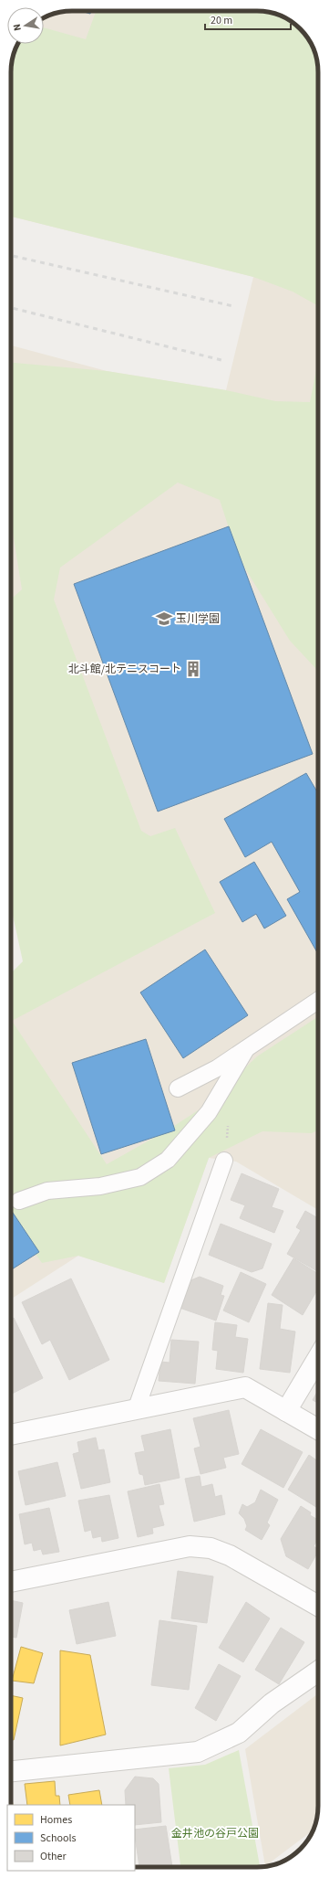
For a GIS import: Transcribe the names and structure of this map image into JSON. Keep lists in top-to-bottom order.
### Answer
{
  "parks": ["金井池の谷戸公園"],
  "places": {
    "school or university": ["玉川学園"],
    "building": ["北斗館/北テニスコート"]
  },
  "legend": ["Homes", "Schools", "Other"],
  "scale_bar": "20 m",
  "north": "left"
}
